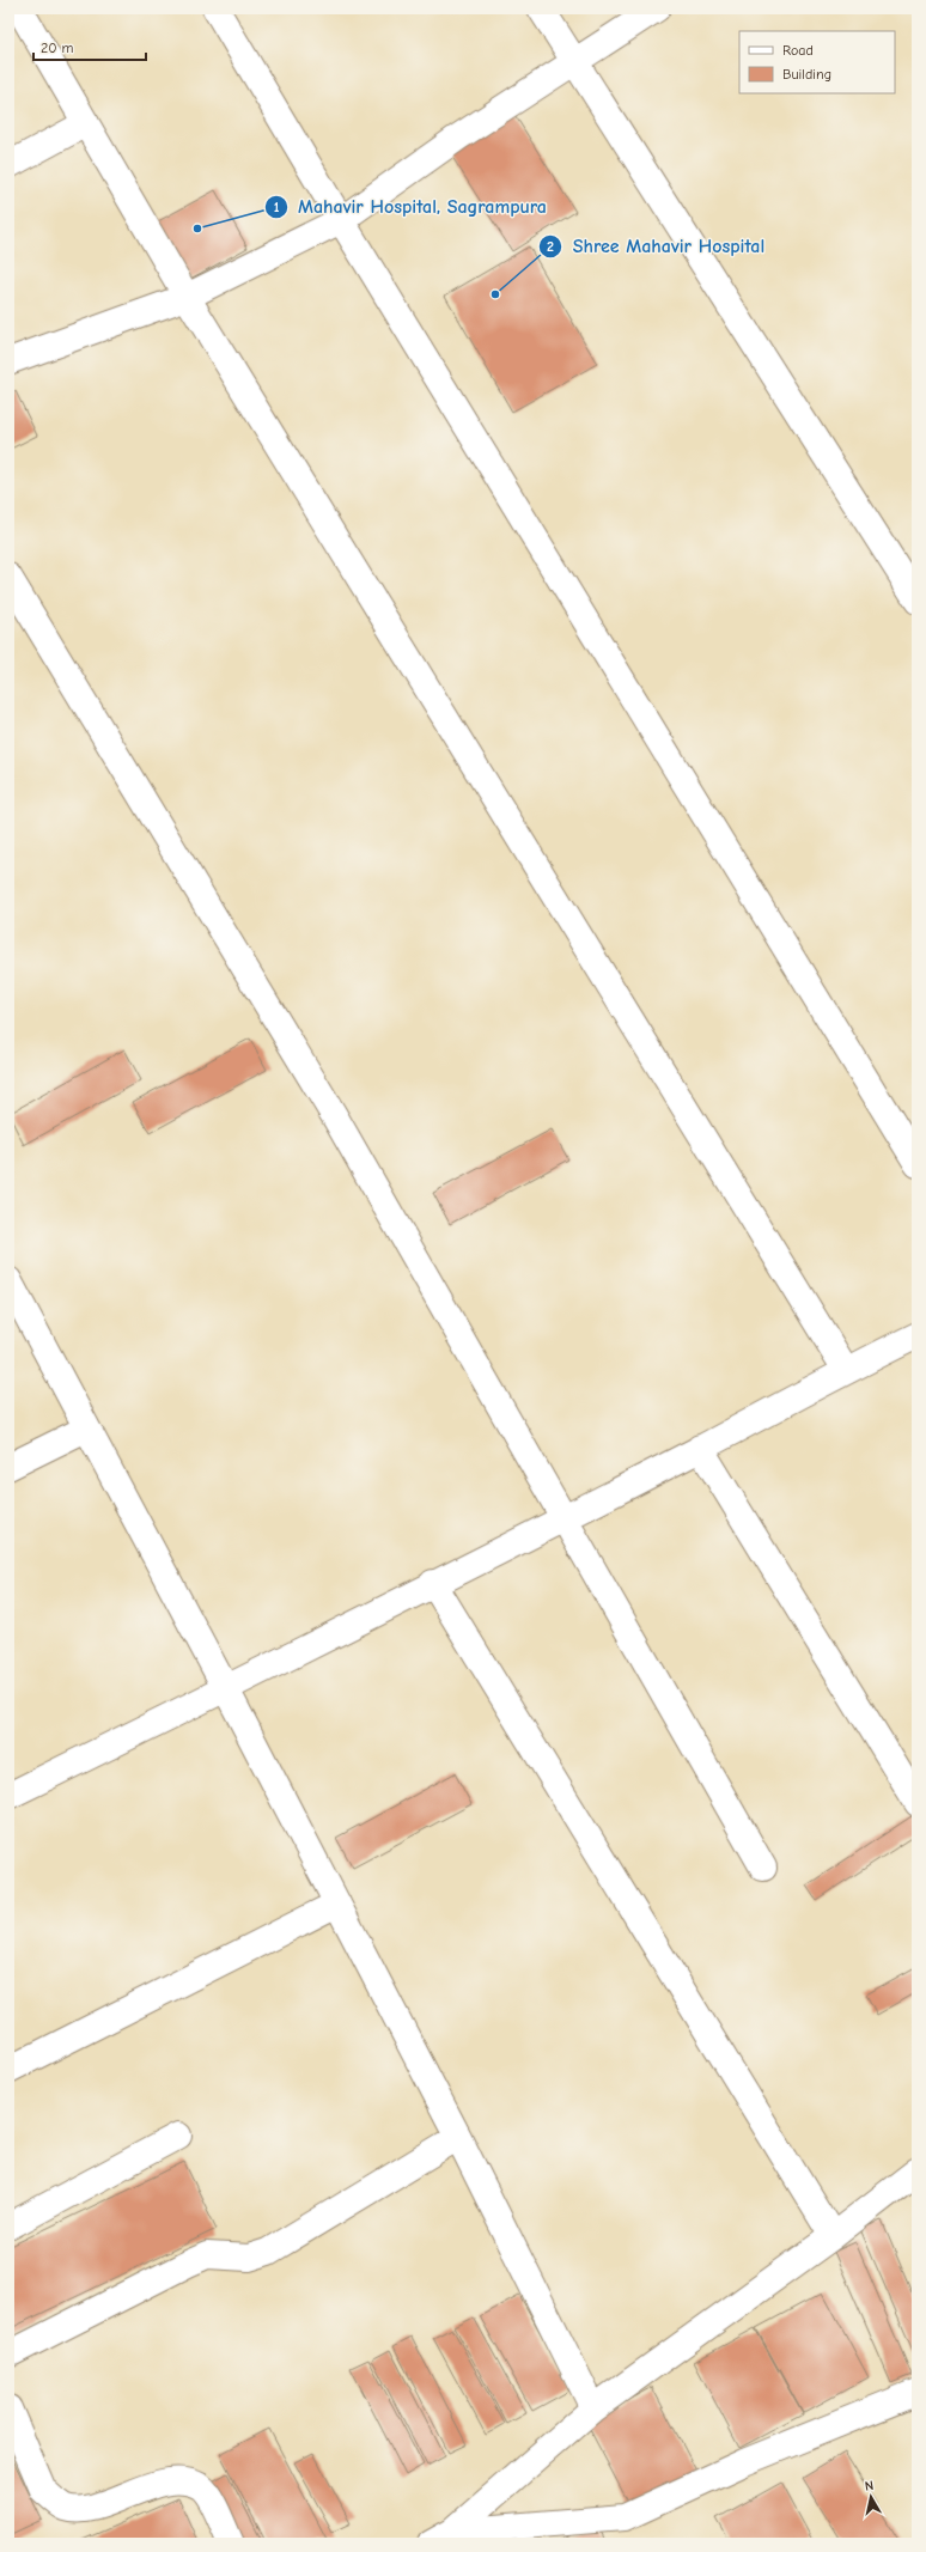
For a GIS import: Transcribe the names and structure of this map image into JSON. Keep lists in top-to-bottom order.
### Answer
{
  "places": ["Mahavir Hospital, Sagrampura", "Shree Mahavir Hospital"],
  "legend": ["Road", "Building"],
  "scale_bar": "20 m",
  "north": "top"
}
